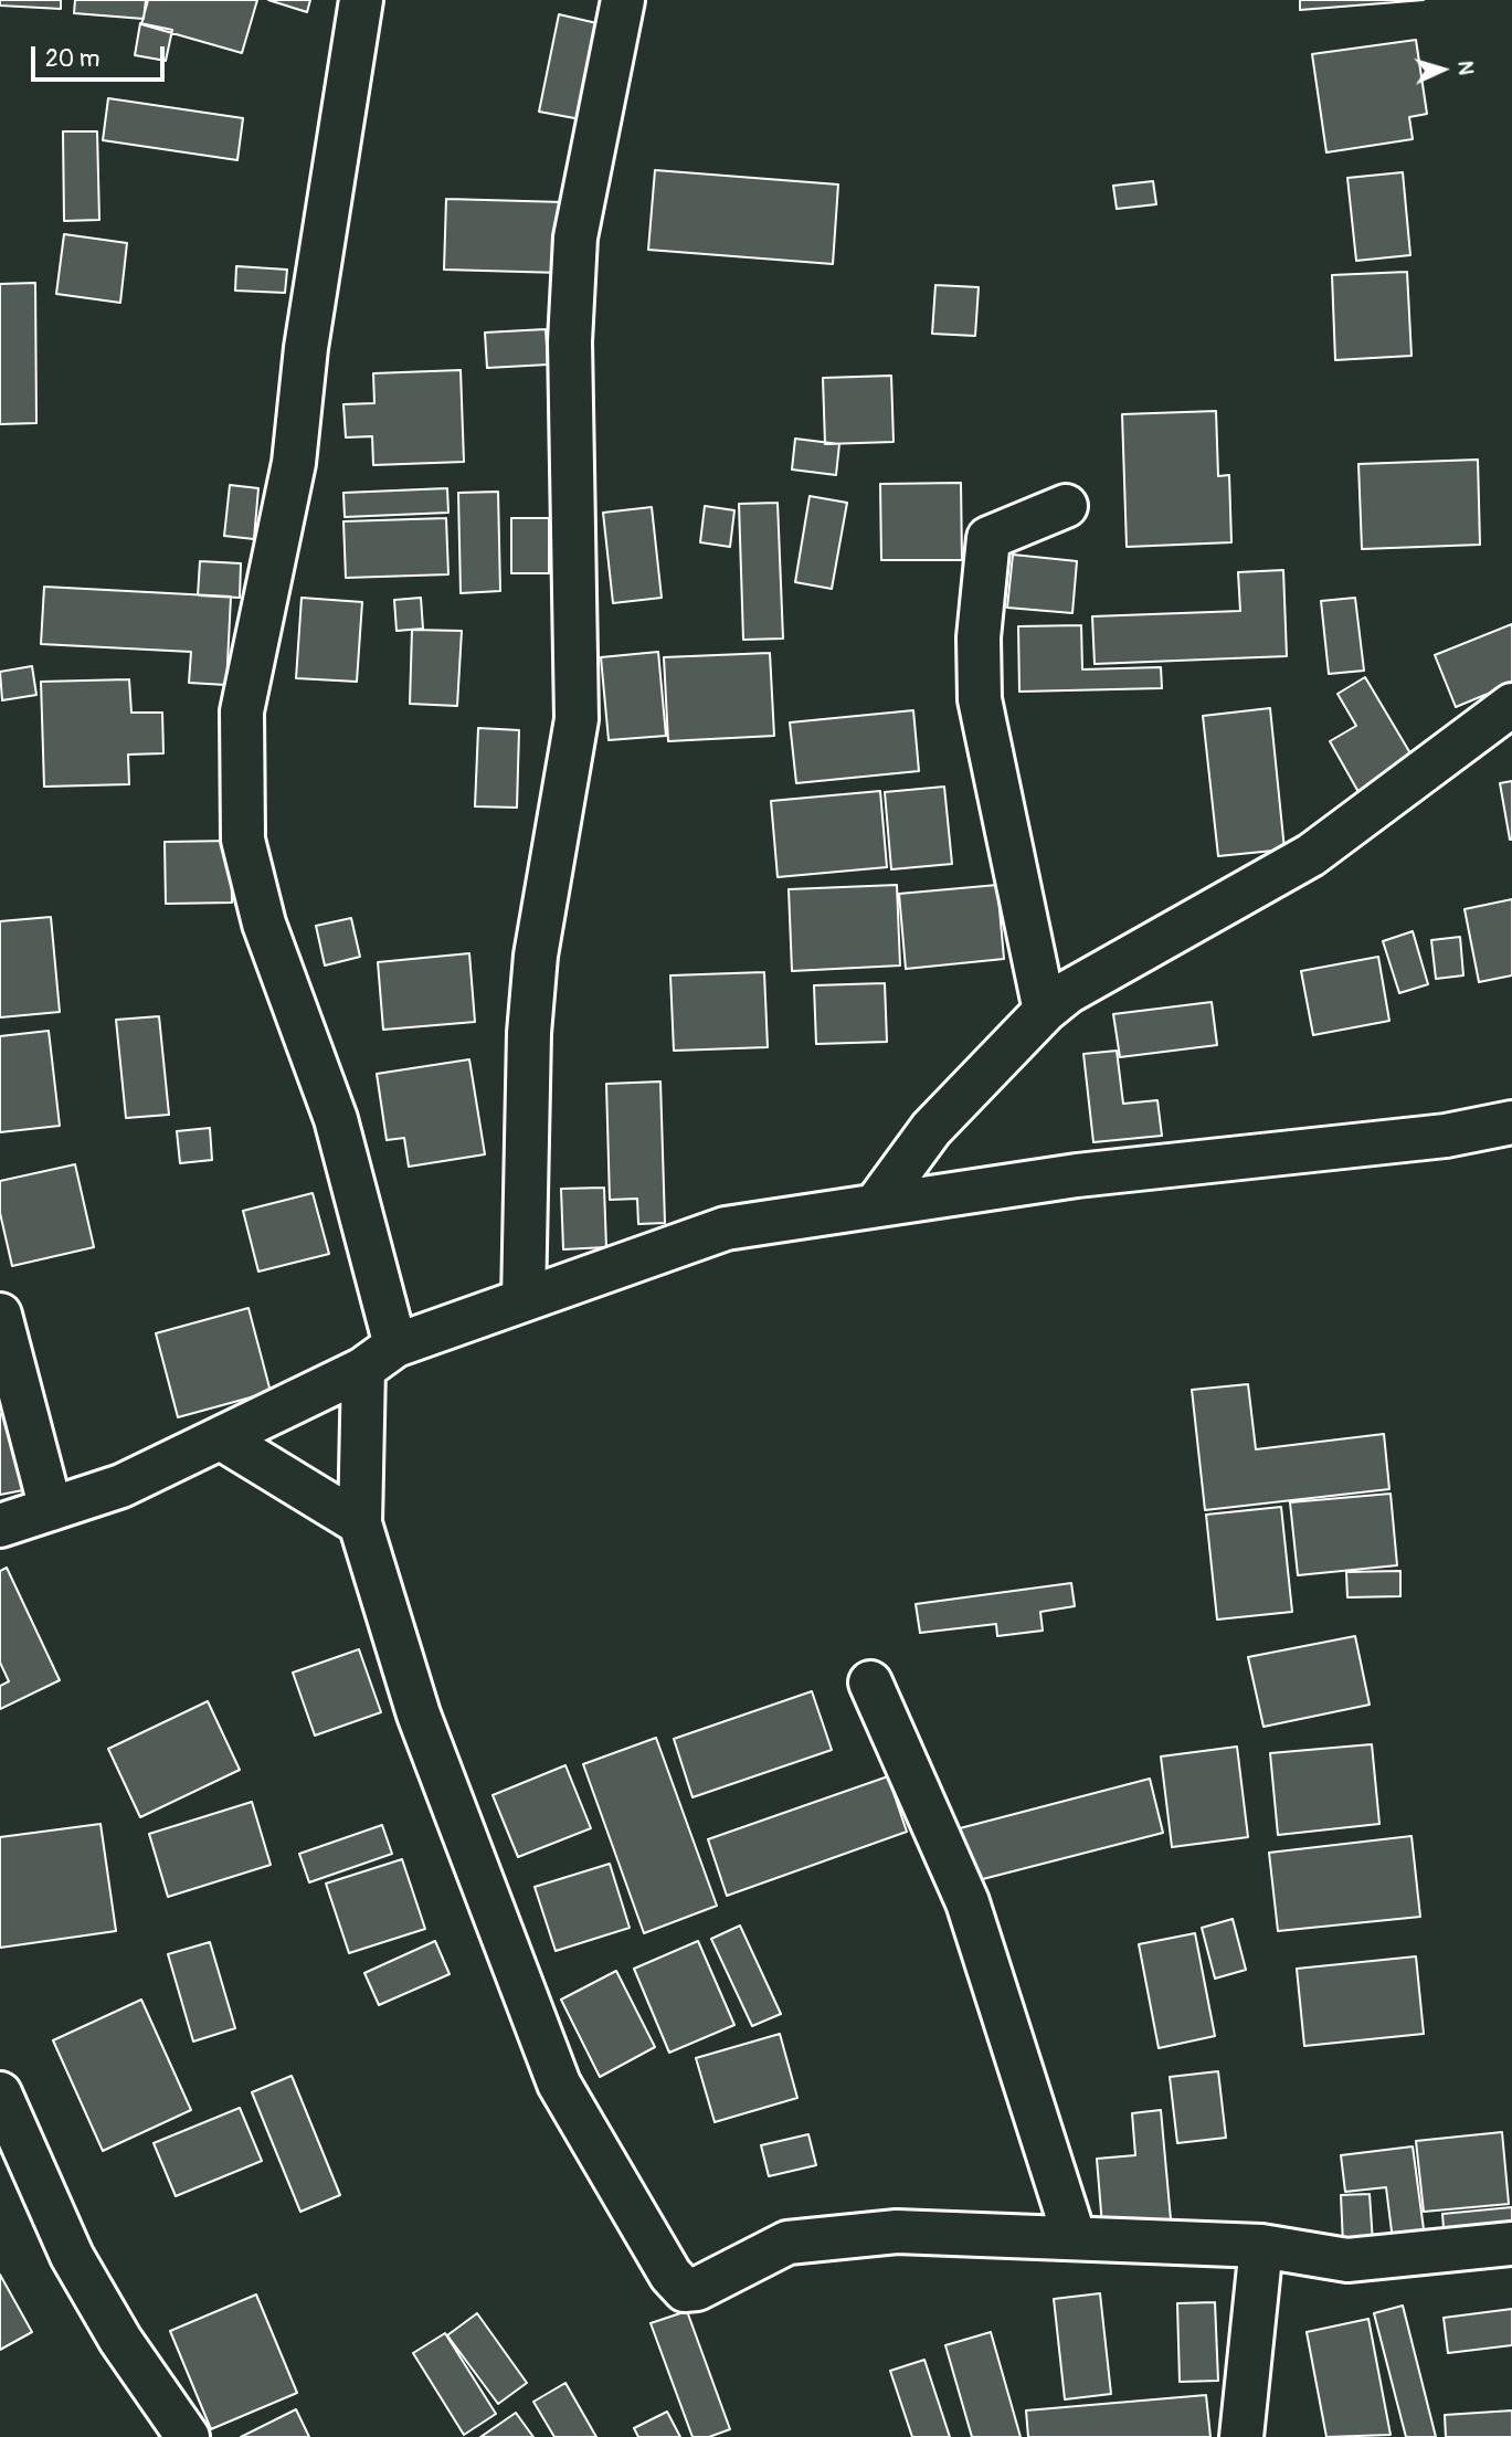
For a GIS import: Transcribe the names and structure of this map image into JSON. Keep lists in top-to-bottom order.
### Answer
{
  "scale_bar": "20 m",
  "north": "right"
}
